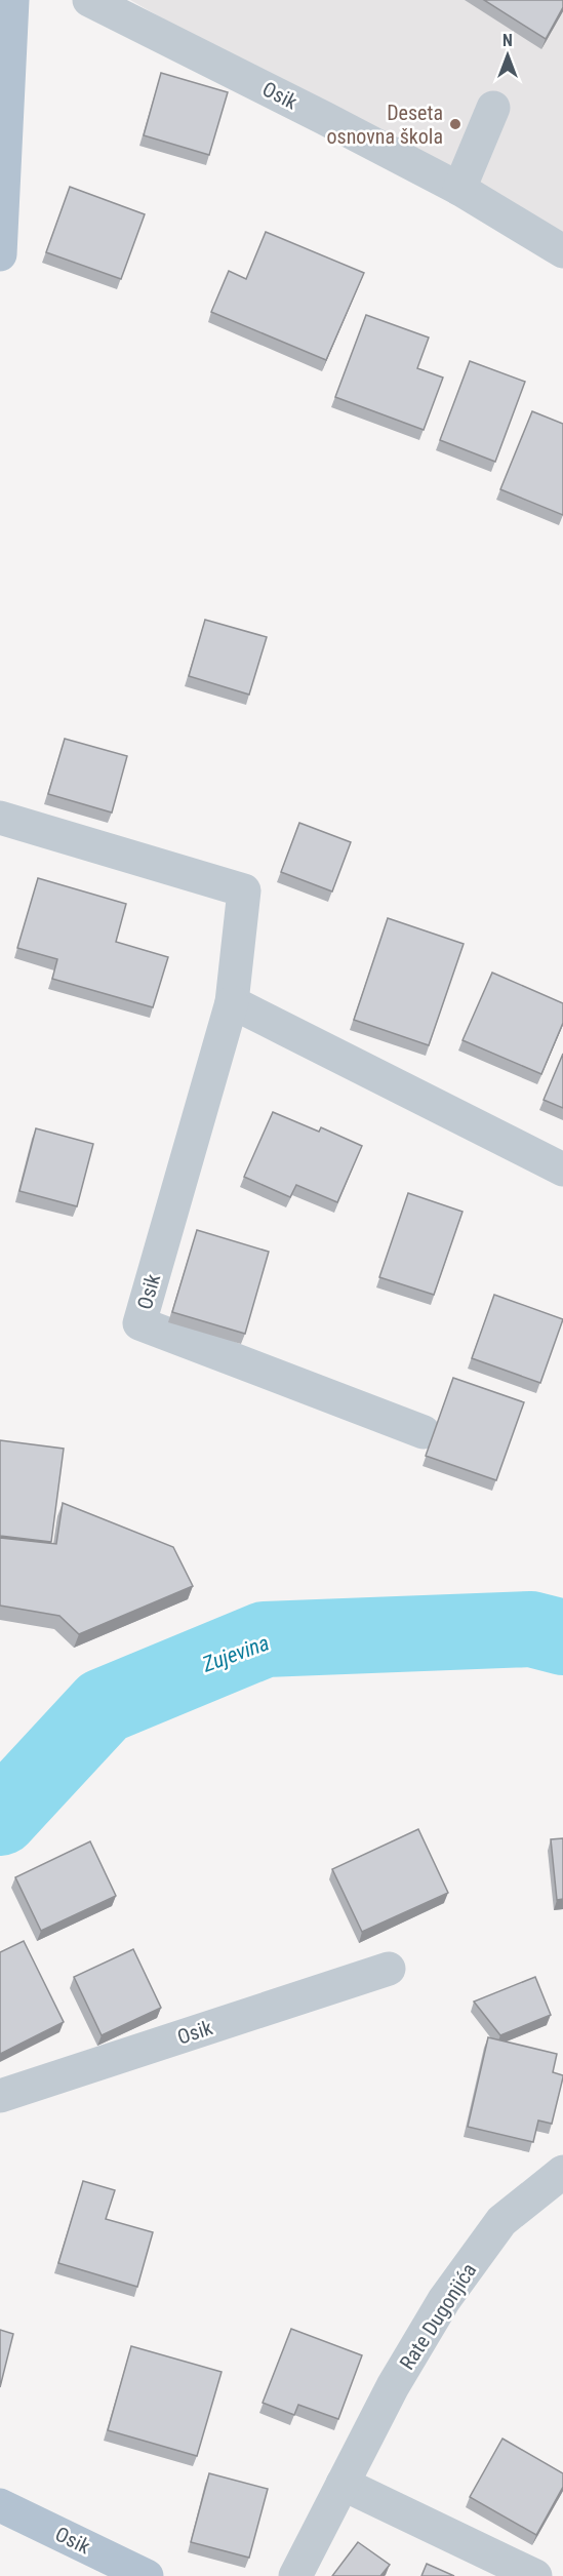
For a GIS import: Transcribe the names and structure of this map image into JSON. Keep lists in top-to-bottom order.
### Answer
{
  "streets": {
    "main road": ["Osik"],
    "street": ["Rate Dugonjića"]
  },
  "water": ["Zujevina"],
  "places": ["Deseta osnovna škola"],
  "north": "top"
}
